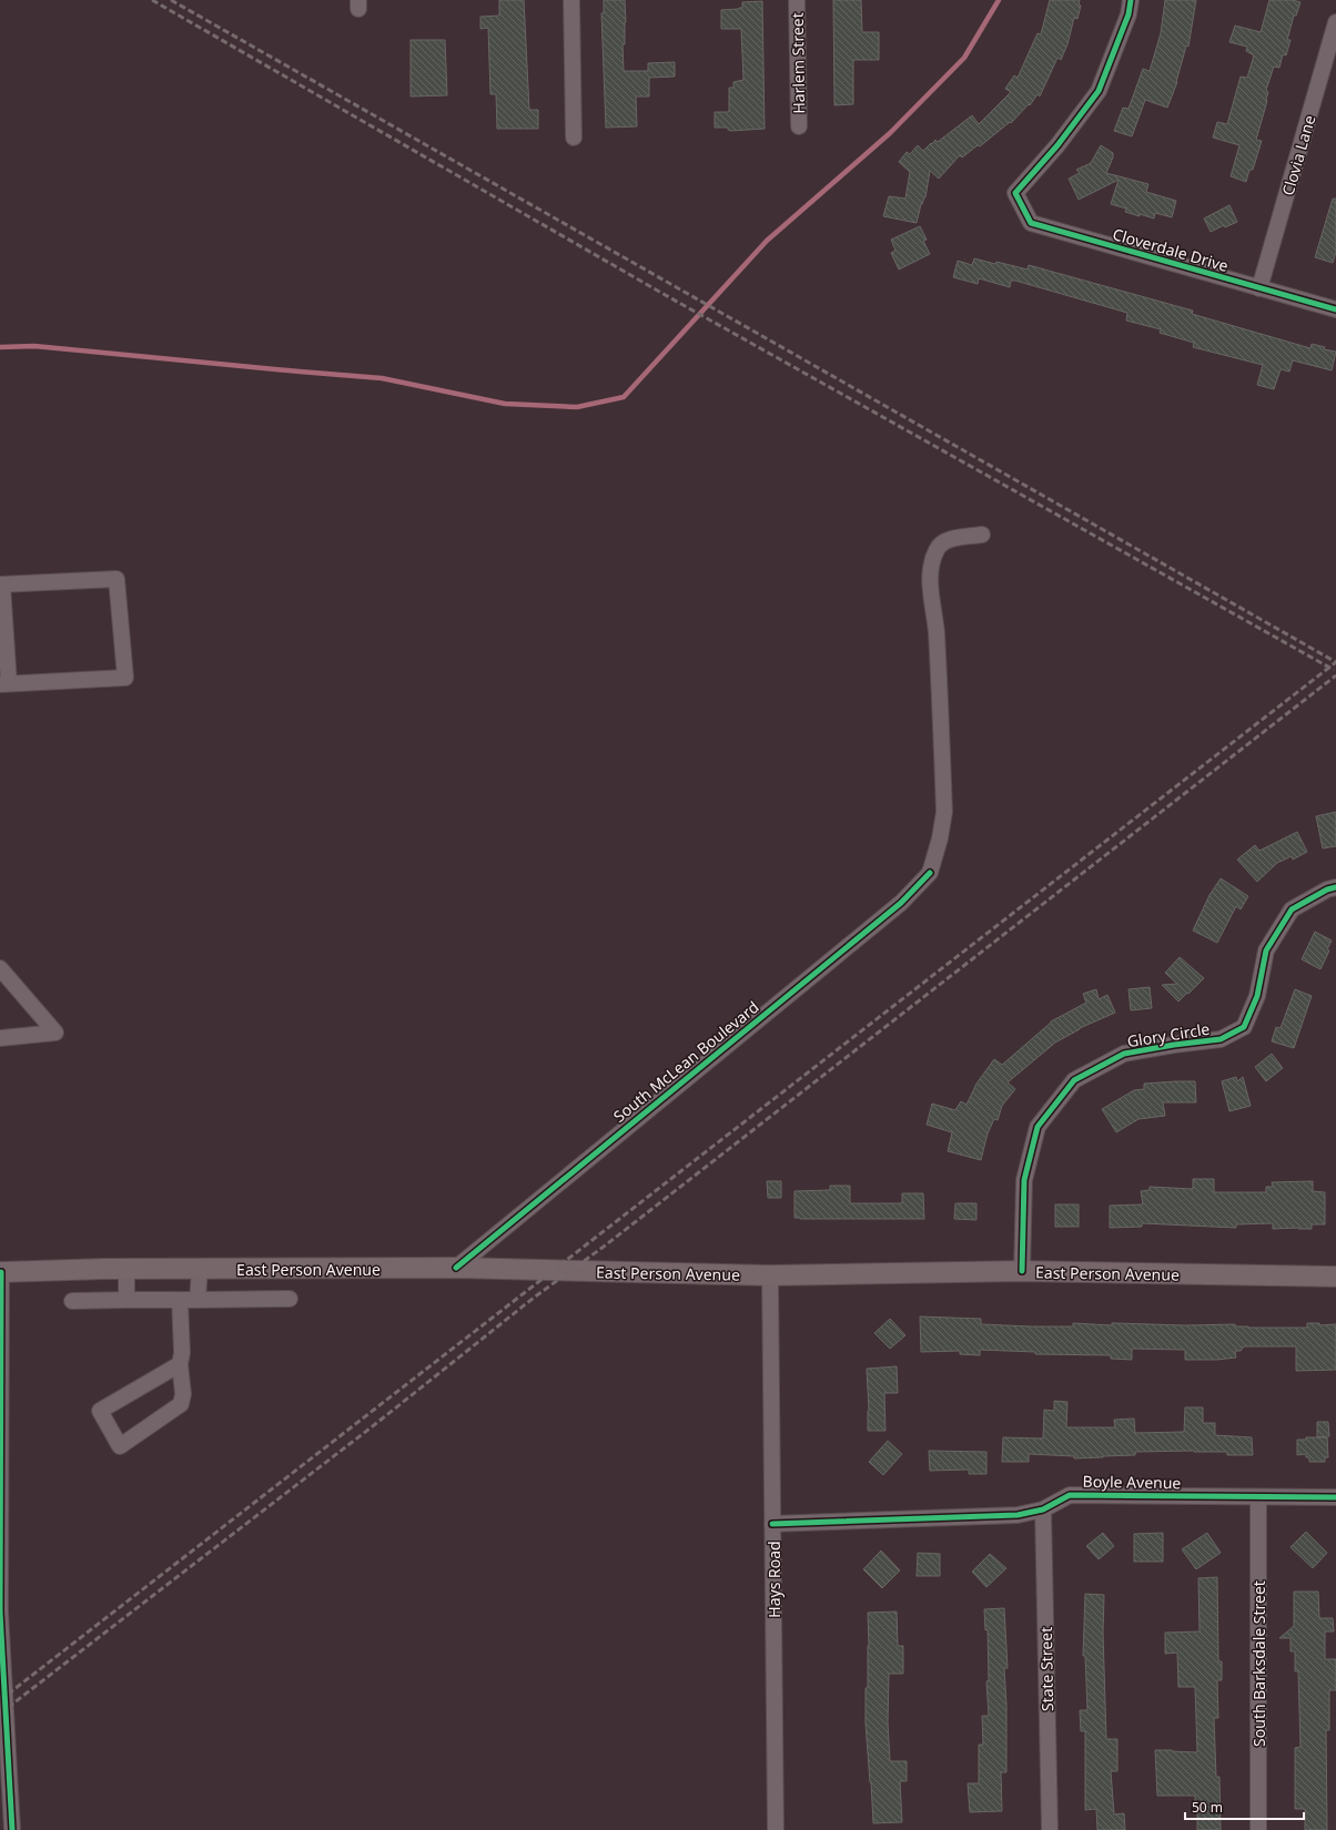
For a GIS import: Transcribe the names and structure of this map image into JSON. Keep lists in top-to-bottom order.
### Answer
{
  "streets": {
    "main road": ["East Person Avenue"],
    "street": [
      "Harlem Street",
      "Clovia Lane",
      "Cloverdale Drive",
      "Glory Circle",
      "South McLean Boulevard",
      "Boyle Avenue",
      "Hays Road",
      "South Barksdale Street",
      "State Street"
    ]
  },
  "crossings": [
    ["Clovia Lane", "Cloverdale Drive"],
    ["Glory Circle", "East Person Avenue"],
    ["South McLean Boulevard", "East Person Avenue"],
    ["East Person Avenue", "Hays Road"],
    ["Boyle Avenue", "Hays Road"],
    ["Boyle Avenue", "South Barksdale Street"],
    ["Boyle Avenue", "State Street"]
  ],
  "scale_bar": "50 m"
}
